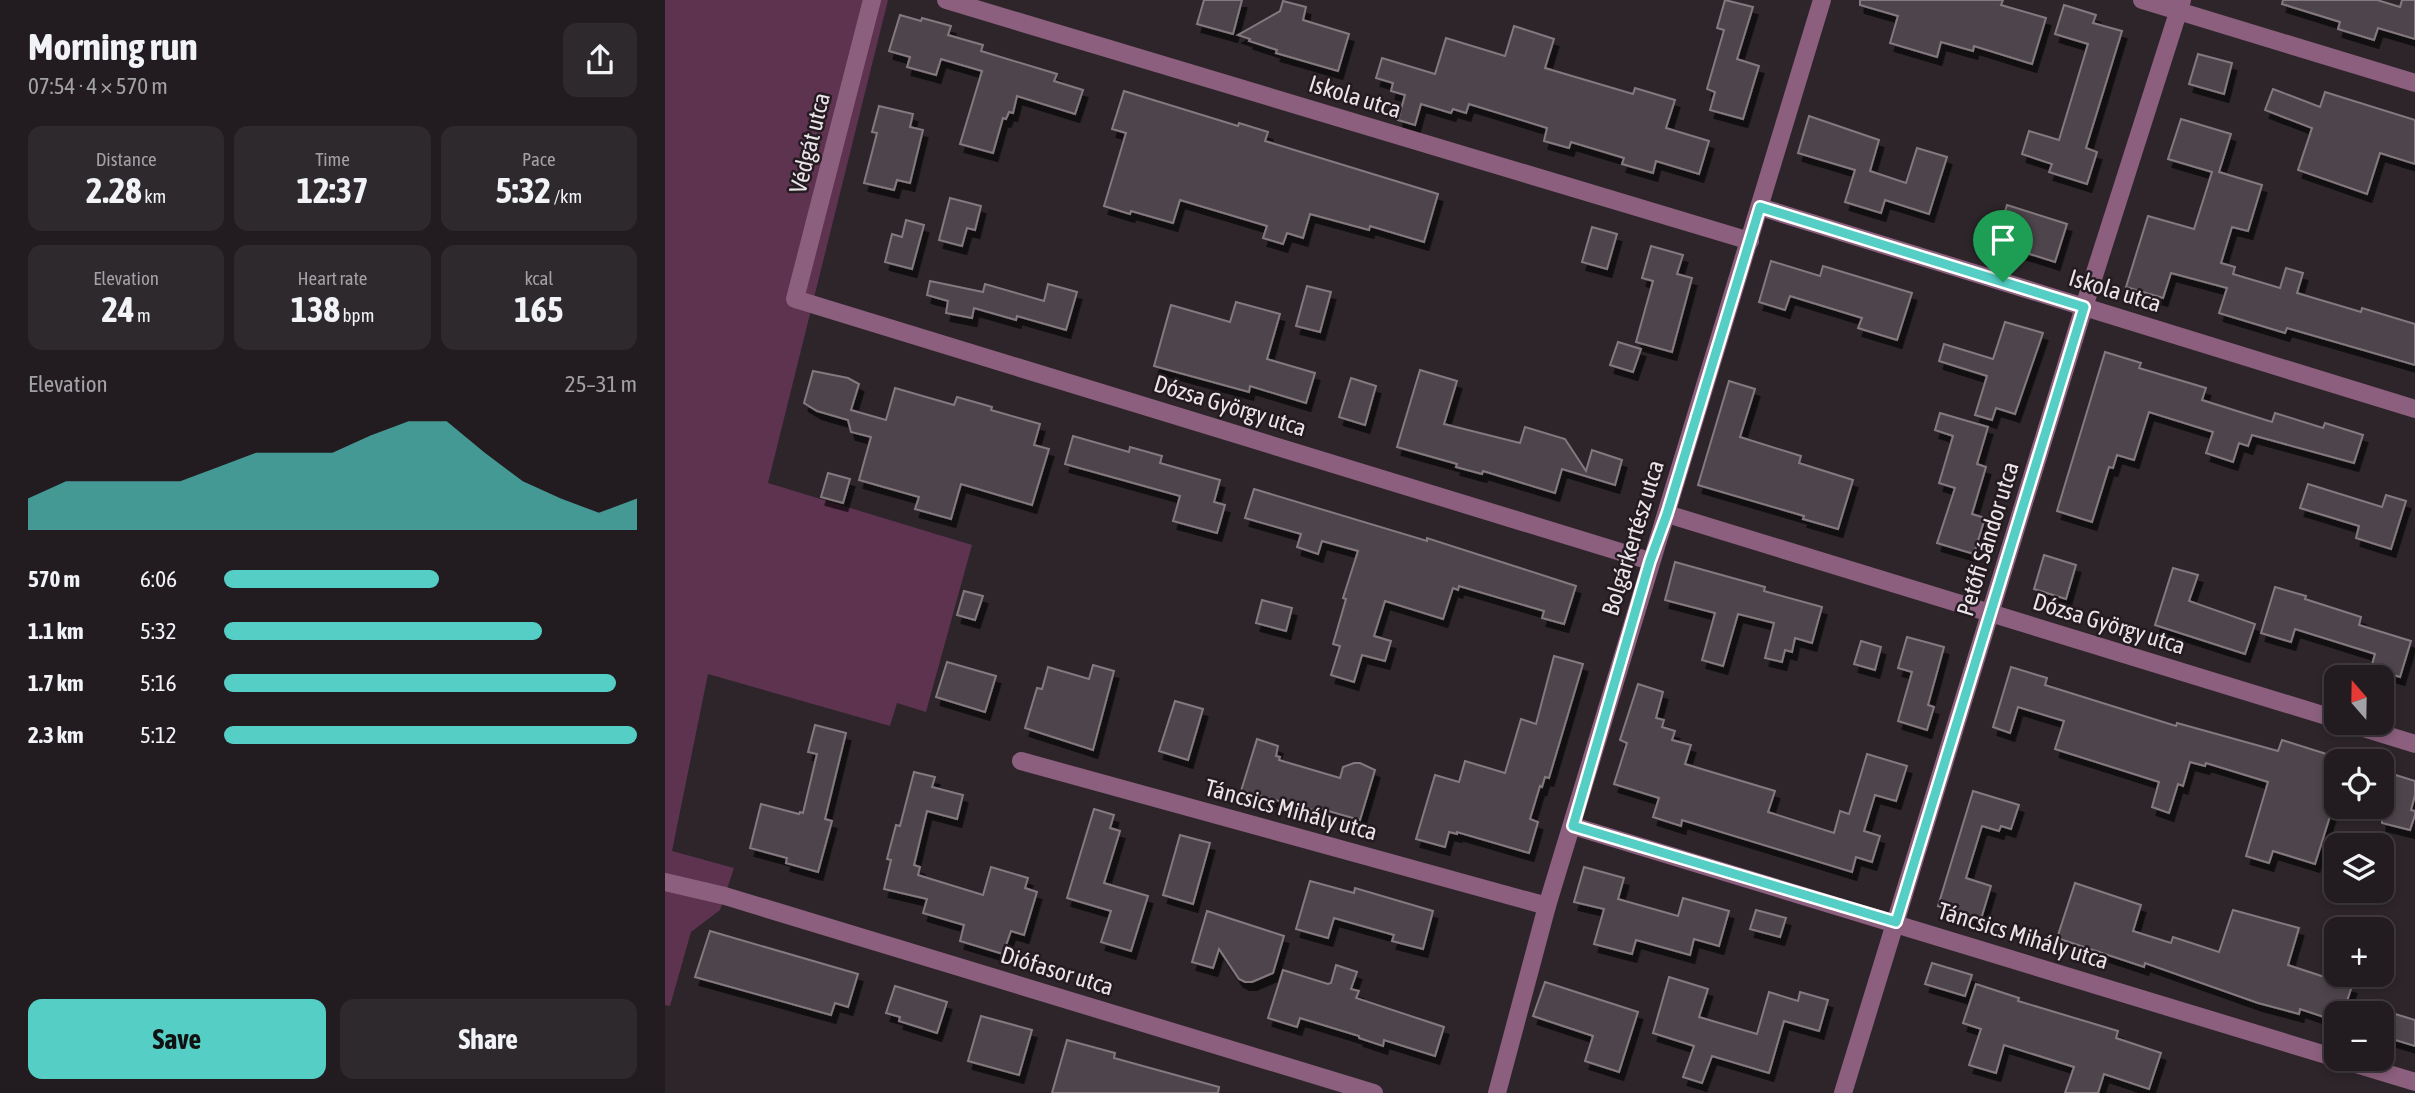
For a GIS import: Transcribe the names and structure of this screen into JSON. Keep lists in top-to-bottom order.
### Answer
{
  "streets": {
    "street": [
      "Iskola utca",
      "Védgát utca",
      "Dózsa György utca",
      "Bolgárkertész utca",
      "Petőfi Sándor utca",
      "Táncsics Mihály utca",
      "Diófasor utca"
    ]
  },
  "crossings": [
    ["Iskola utca", "Bolgárkertész utca"],
    ["Iskola utca", "Petőfi Sándor utca"],
    ["Védgát utca", "Dózsa György utca"],
    ["Dózsa György utca", "Bolgárkertész utca"],
    ["Dózsa György utca", "Petőfi Sándor utca"],
    ["Bolgárkertész utca", "Táncsics Mihály utca"],
    ["Petőfi Sándor utca", "Táncsics Mihály utca"]
  ],
  "north": "top",
  "page": {
    "heading": ["Morning run", "07:54 · 4 × 570 m"],
    "stats": [
      ["Distance", "2.28 km"],
      ["Time", "12:37"],
      ["Pace", "5:32 /km"],
      ["Elevation", "24 m"],
      ["Heart rate", "138 bpm"],
      ["kcal", "165"]
    ],
    "chart": ["Elevation", "25–31 m"],
    "list": [
      {
        "name": "570 m",
        "note": "6:06"
      },
      {
        "name": "1.1 km",
        "note": "5:32"
      },
      {
        "name": "1.7 km",
        "note": "5:16"
      },
      {
        "name": "2.3 km",
        "note": "5:12"
      }
    ],
    "map_buttons": ["+", "−"],
    "buttons": ["Save", "Share"]
  }
}
